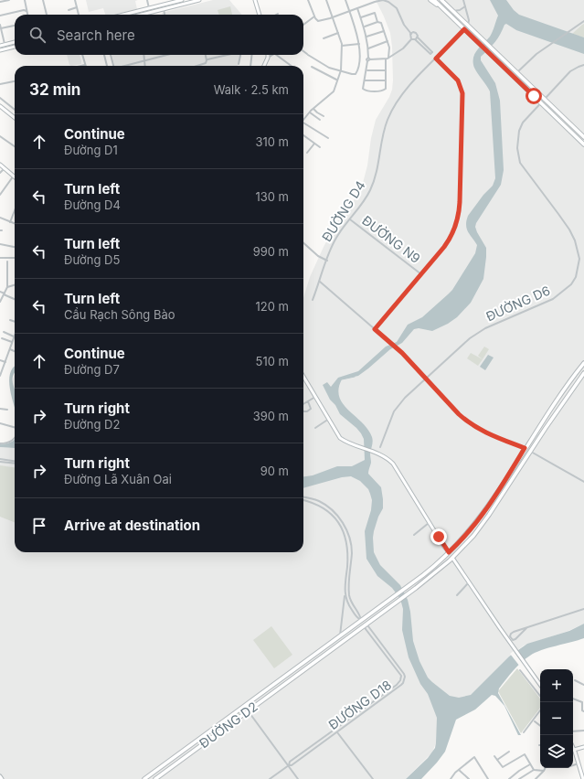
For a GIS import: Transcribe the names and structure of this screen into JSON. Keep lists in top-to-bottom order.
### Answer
{
  "streets": {
    "main road": ["ĐƯỜNG D2"],
    "street": [
      "ĐƯỜNG D4",
      "ĐƯỜNG N9",
      "ĐƯỜNG D6",
      "ĐƯỜNG D18"
    ]
  },
  "crossings": [
    ["ĐƯỜNG D4", "ĐƯỜNG N9"],
    ["ĐƯỜNG D18", "ĐƯỜNG D2"]
  ],
  "page": {
    "search": "Search here",
    "heading": ["32 min", "Walk · 2.5 km"],
    "list": [
      ["Continue", "Đường D1", "310 m"],
      ["Turn left", "Đường D4", "130 m"],
      ["Turn left", "Đường D5", "990 m"],
      ["Turn left", "Cầu Rạch Sông Bào", "120 m"],
      ["Continue", "Đường D7", "510 m"],
      ["Turn right", "Đường D2", "390 m"],
      ["Turn right", "Đường Lã Xuân Oai", "90 m"],
      "Arrive at destination"
    ],
    "map_buttons": ["+", "−"]
  }
}
